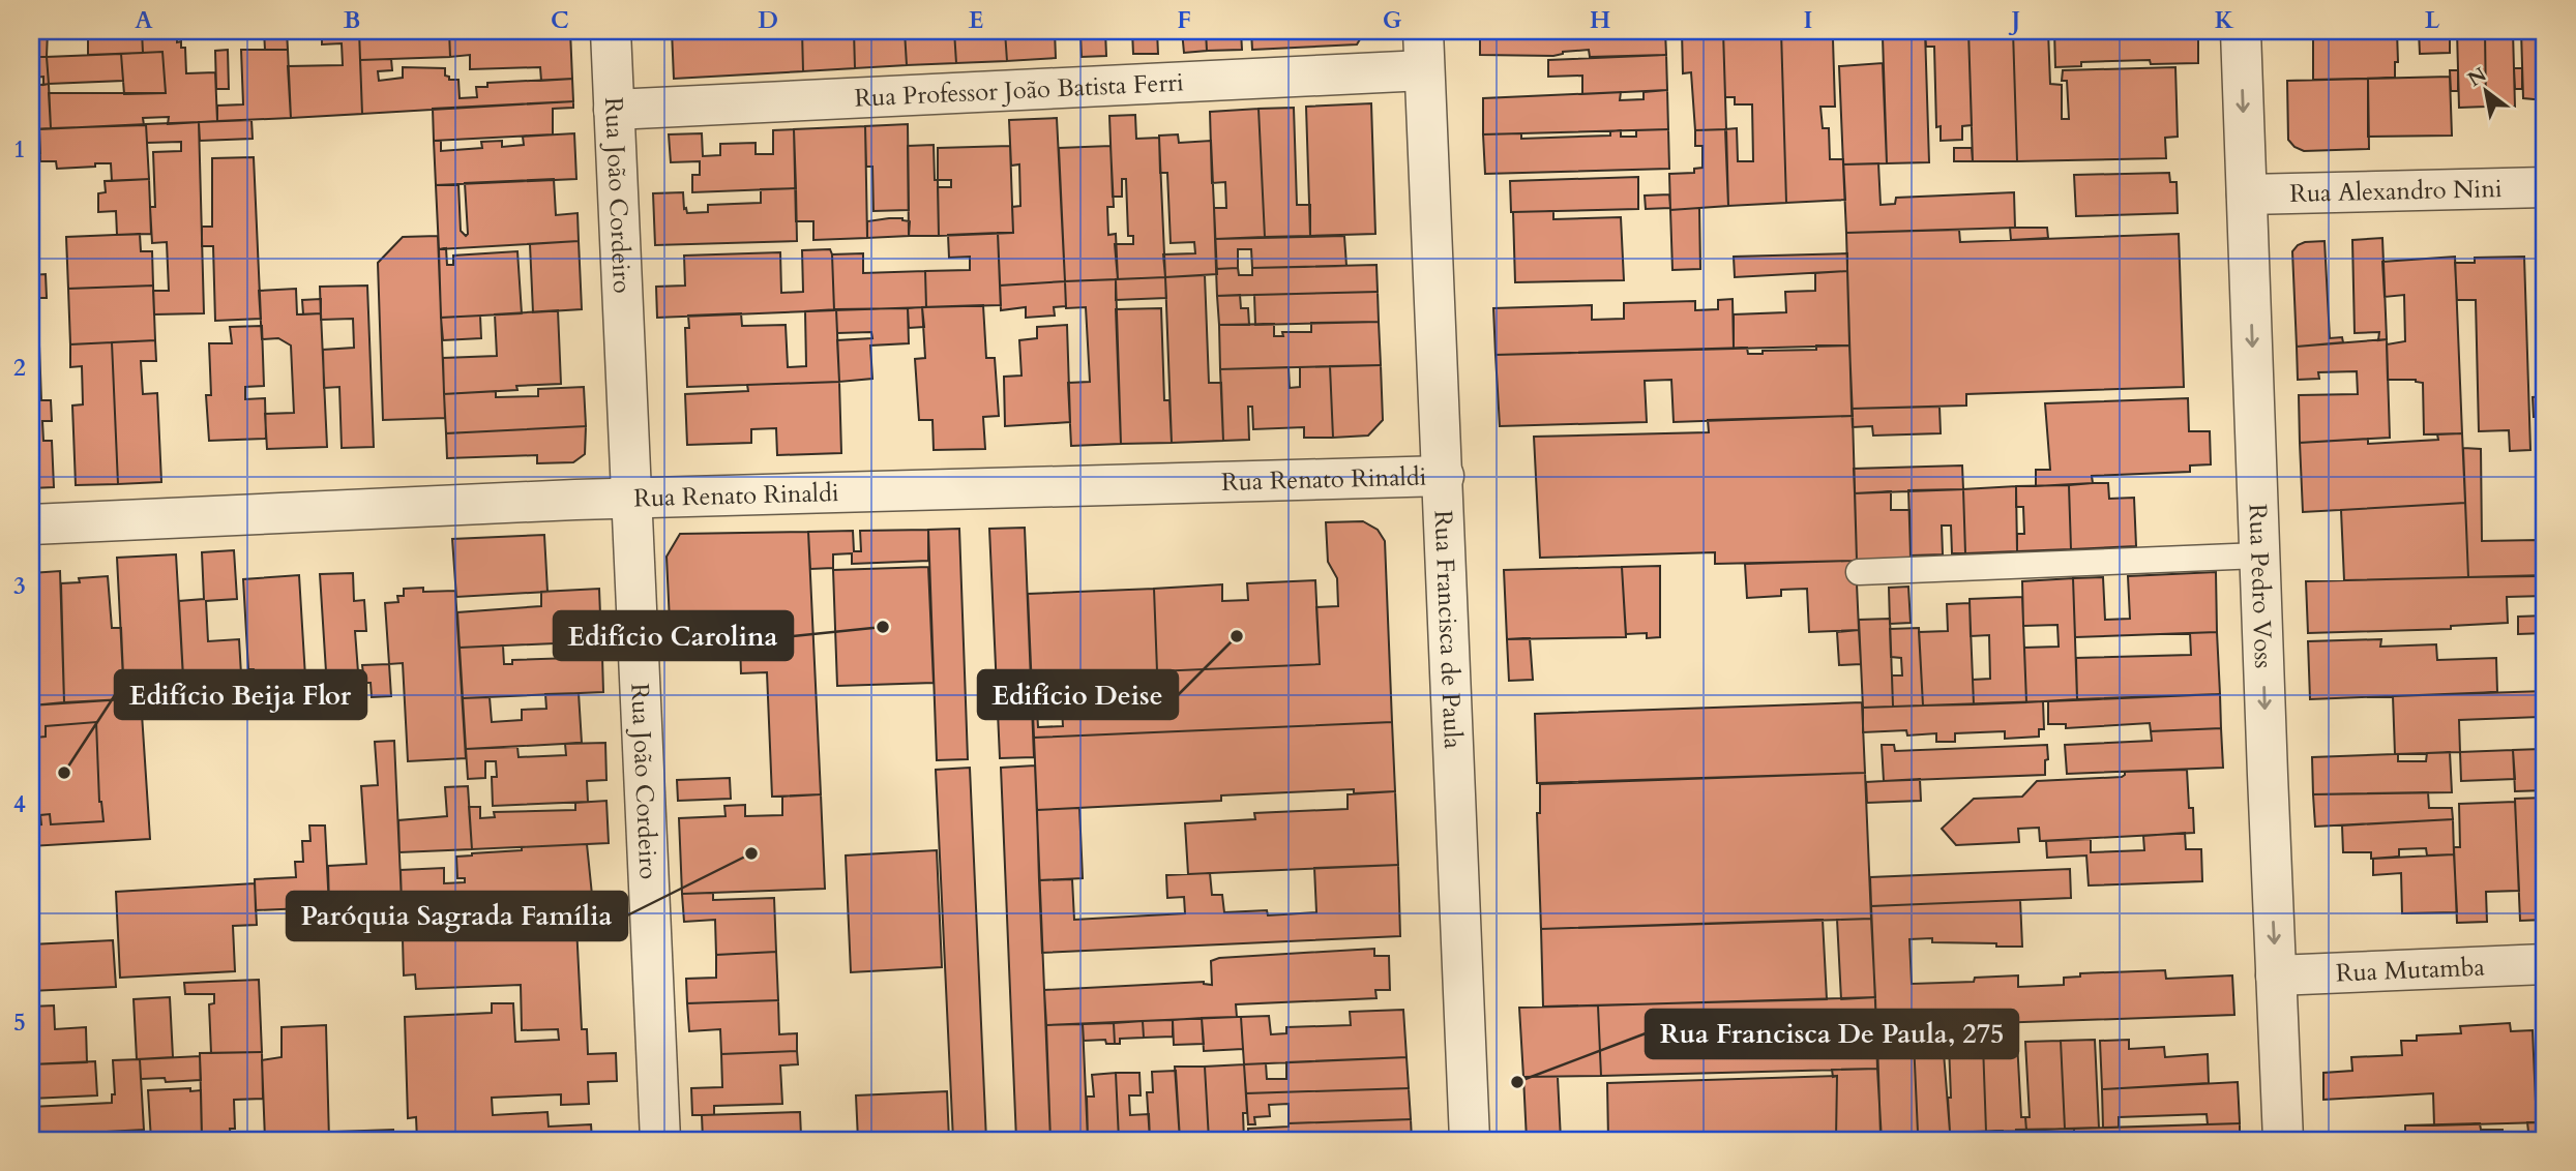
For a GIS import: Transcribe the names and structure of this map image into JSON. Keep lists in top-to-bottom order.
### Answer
{
  "streets": {
    "street": [
      "Rua Professor João Batista Ferri",
      "Rua Alexandro Nini",
      "Rua João Cordeiro",
      "Rua Renato Rinaldi",
      "Rua Pedro Voss",
      "Rua Francisca de Paula",
      "Rua Mutamba"
    ]
  },
  "crossings": [
    ["Rua Professor João Batista Ferri", "Rua João Cordeiro"],
    ["Rua Professor João Batista Ferri", "Rua Francisca de Paula"],
    ["Rua Alexandro Nini", "Rua Pedro Voss"],
    ["Rua João Cordeiro", "Rua Renato Rinaldi"],
    ["Rua Renato Rinaldi", "Rua Francisca de Paula"],
    ["Rua Pedro Voss", "Rua Mutamba"]
  ],
  "one_way": ["Rua Pedro Voss"],
  "places": [
    "Edifício Carolina",
    "Edifício Deise",
    "Edifício Beija Flor",
    "Paróquia Sagrada Família",
    "Rua Francisca De Paula, 275"
  ],
  "north": "top left",
  "grid": {
    "columns": [
      "A",
      "B",
      "C",
      "D",
      "E",
      "F",
      "G",
      "H",
      "I",
      "J",
      "K",
      "L"
    ],
    "rows": [
      "1",
      "2",
      "3",
      "4",
      "5"
    ]
  }
}
